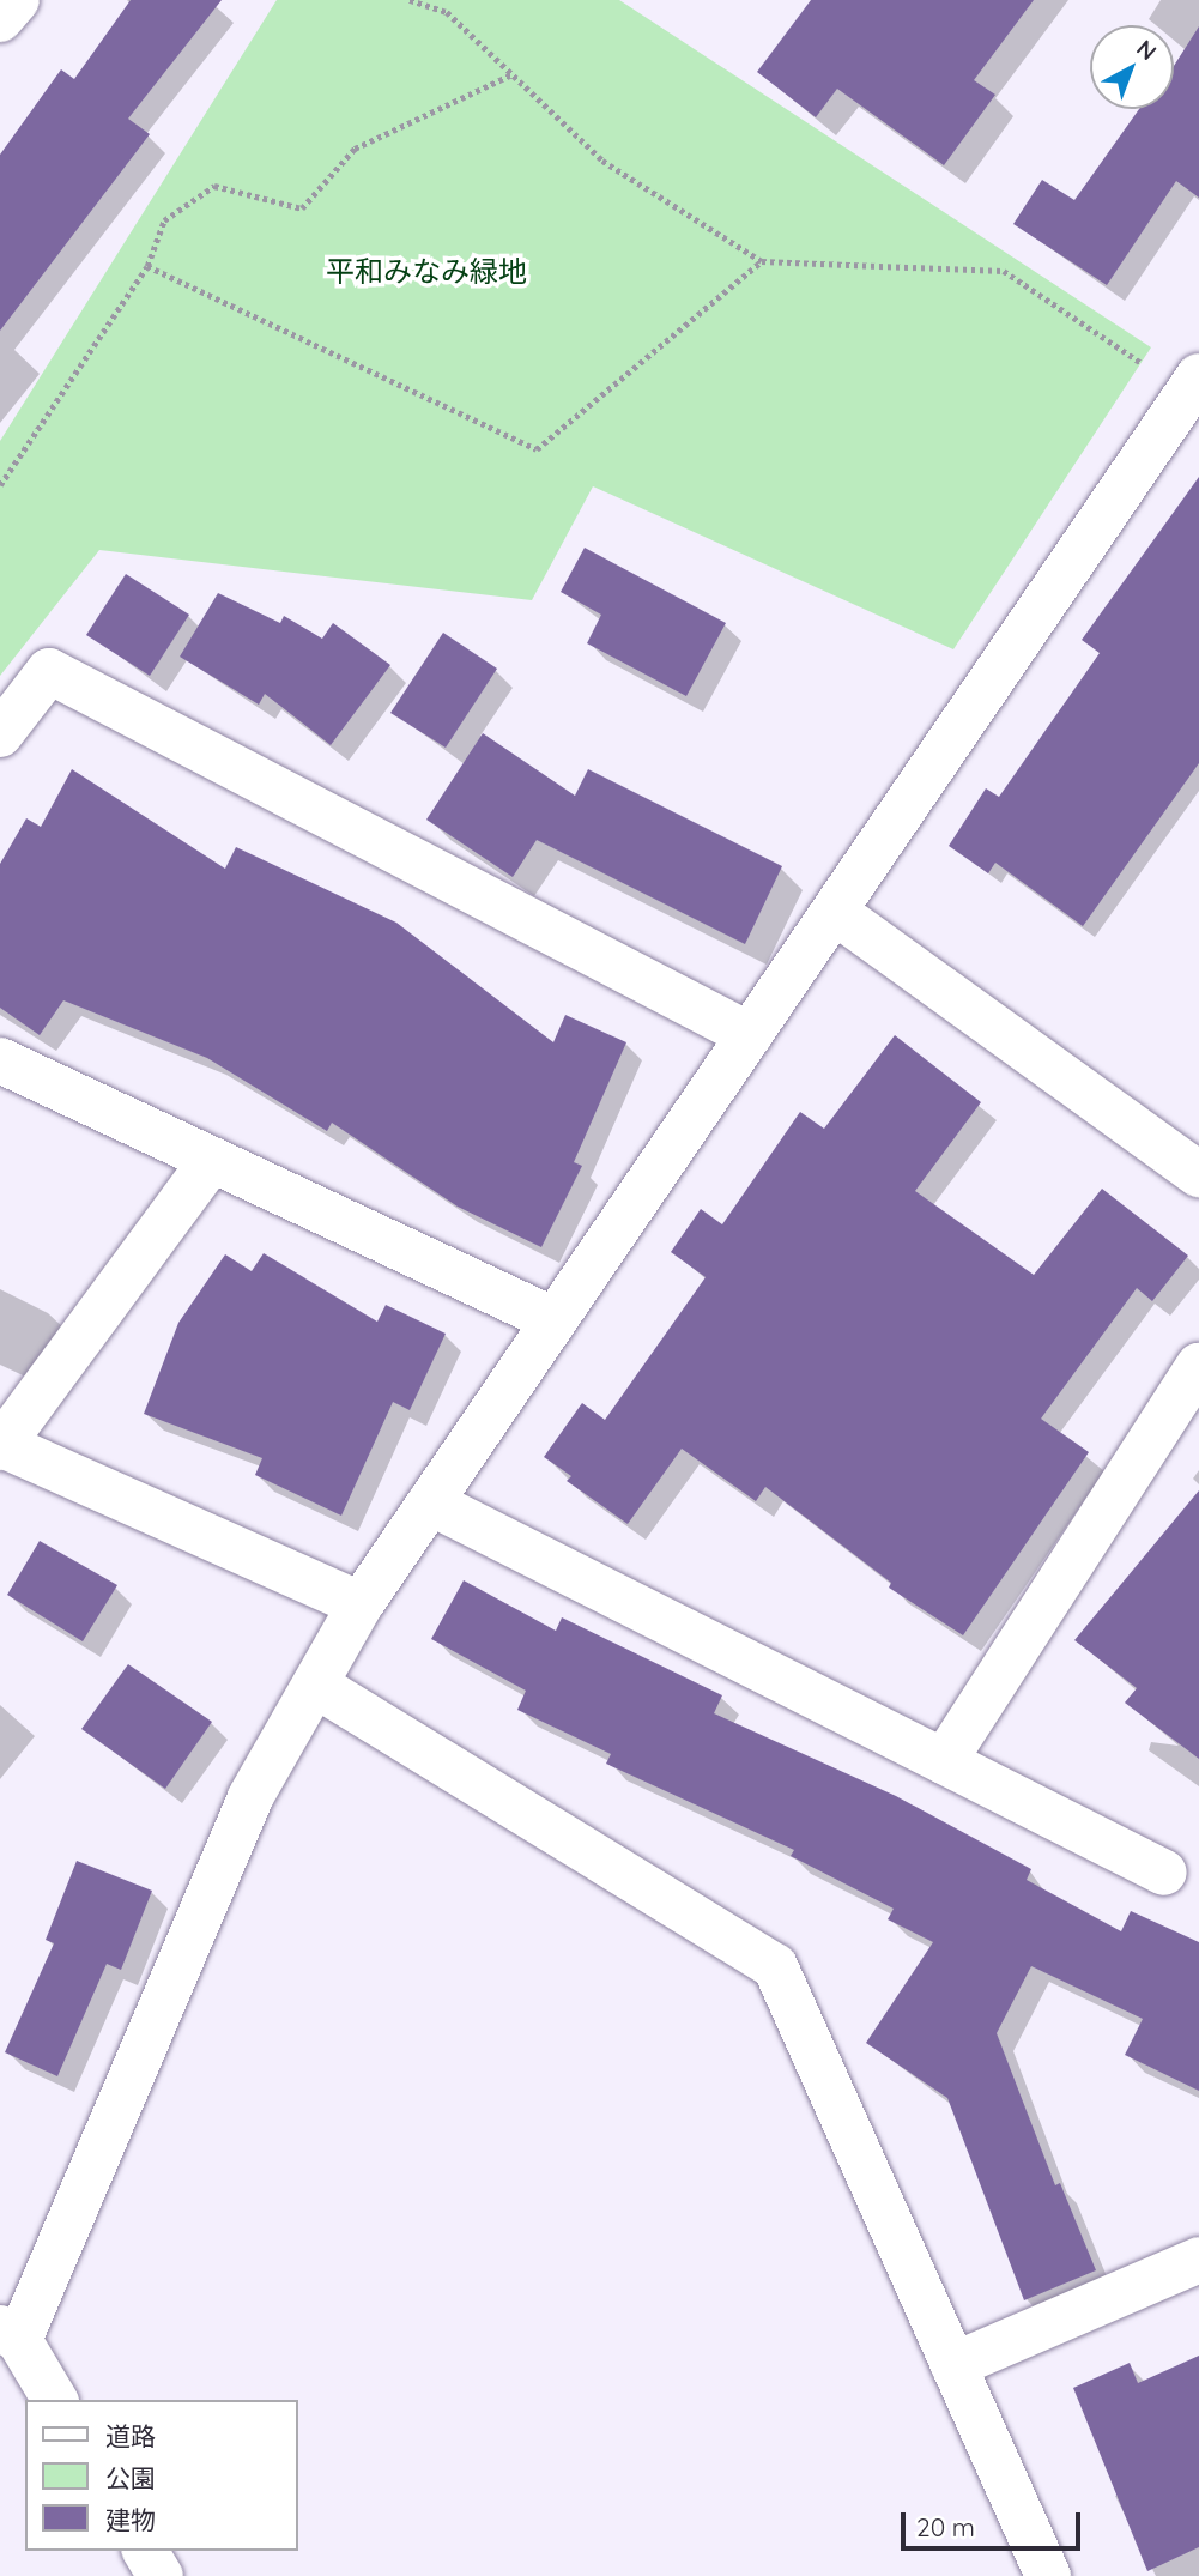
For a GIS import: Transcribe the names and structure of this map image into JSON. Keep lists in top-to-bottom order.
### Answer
{
  "parks": ["平和みなみ緑地"],
  "legend": ["道路", "公園", "建物"],
  "scale_bar": "20 m",
  "north": "top right"
}
